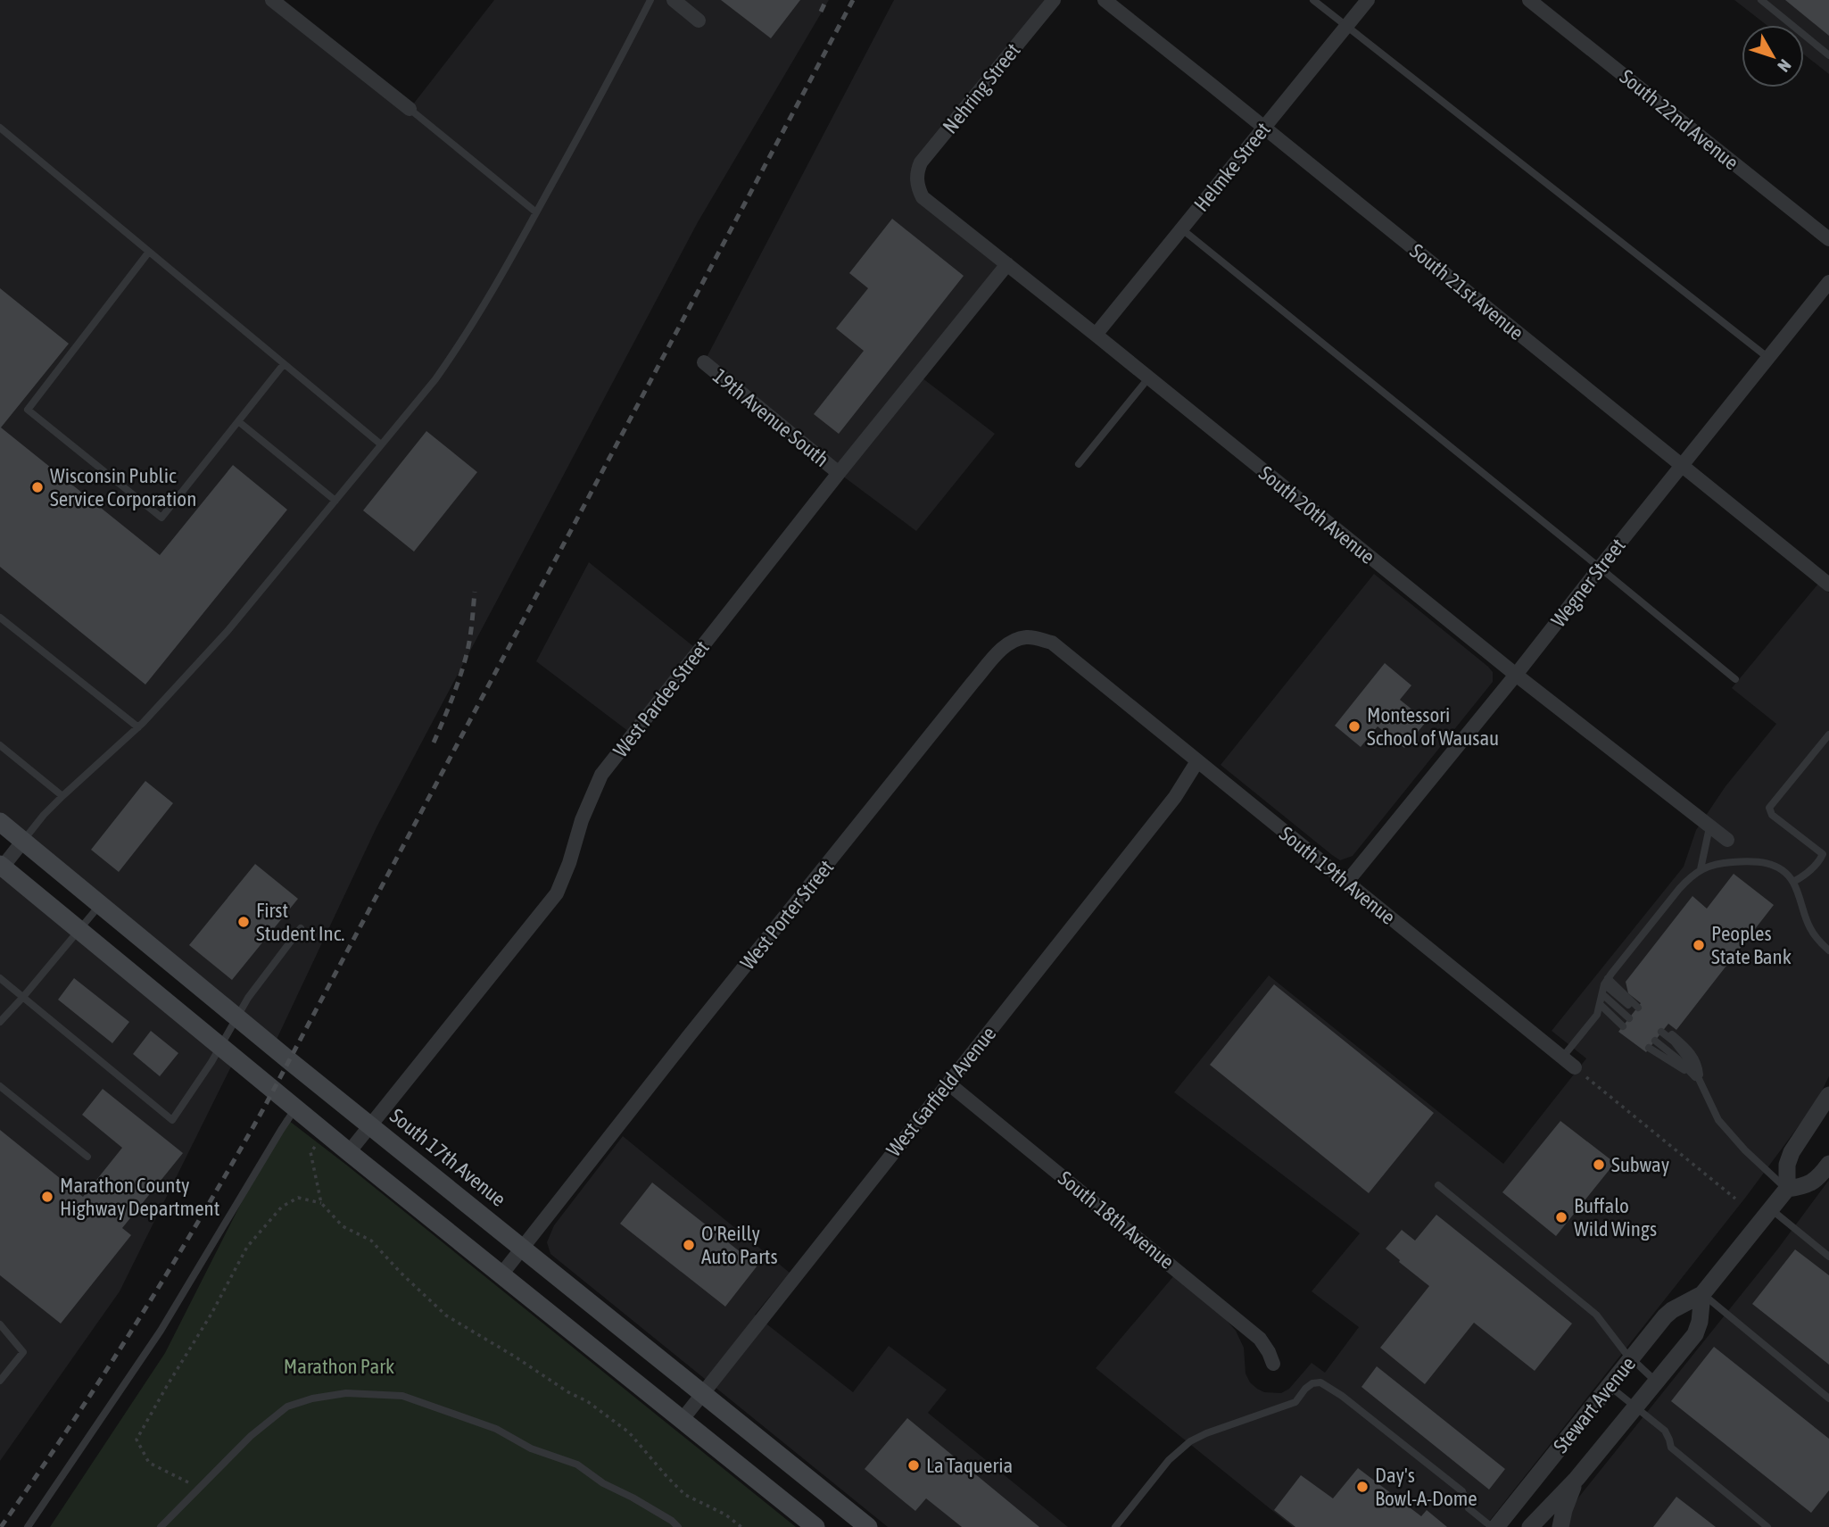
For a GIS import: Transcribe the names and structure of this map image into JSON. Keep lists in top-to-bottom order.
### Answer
{
  "streets": {
    "main road": ["South 17th Avenue"],
    "street": [
      "Nehring Street",
      "South 22nd Avenue",
      "Helmke Street",
      "South 21st Avenue",
      "19th Avenue South",
      "South 20th Avenue",
      "Wegner Street",
      "West Pardee Street",
      "South 19th Avenue",
      "West Porter Street",
      "West Garfield Avenue",
      "South 18th Avenue",
      "Stewart Avenue"
    ]
  },
  "crossings": [
    ["Nehring Street", "South 20th Avenue"],
    ["Helmke Street", "South 21st Avenue"],
    ["Helmke Street", "South 20th Avenue"],
    ["South 21st Avenue", "Wegner Street"],
    ["19th Avenue South", "West Pardee Street"],
    ["South 20th Avenue", "Wegner Street"],
    ["South 20th Avenue", "West Pardee Street"],
    ["Wegner Street", "South 19th Avenue"],
    ["West Pardee Street", "South 17th Avenue"],
    ["South 19th Avenue", "West Porter Street"],
    ["South 19th Avenue", "West Garfield Avenue"],
    ["West Porter Street", "South 17th Avenue"],
    ["West Garfield Avenue", "South 17th Avenue"],
    ["West Garfield Avenue", "South 18th Avenue"]
  ],
  "parks": ["Marathon Park"],
  "places": [
    "Wisconsin Public Service Corporation",
    "Montessori School of Wausau",
    "First Student Inc.",
    "Peoples State Bank",
    "Subway",
    "Marathon County Highway Department",
    "Buffalo Wild Wings",
    "O'Reilly Auto Parts",
    "La Taqueria",
    "Day's Bowl-A-Dome"
  ],
  "north": "bottom right"
}
